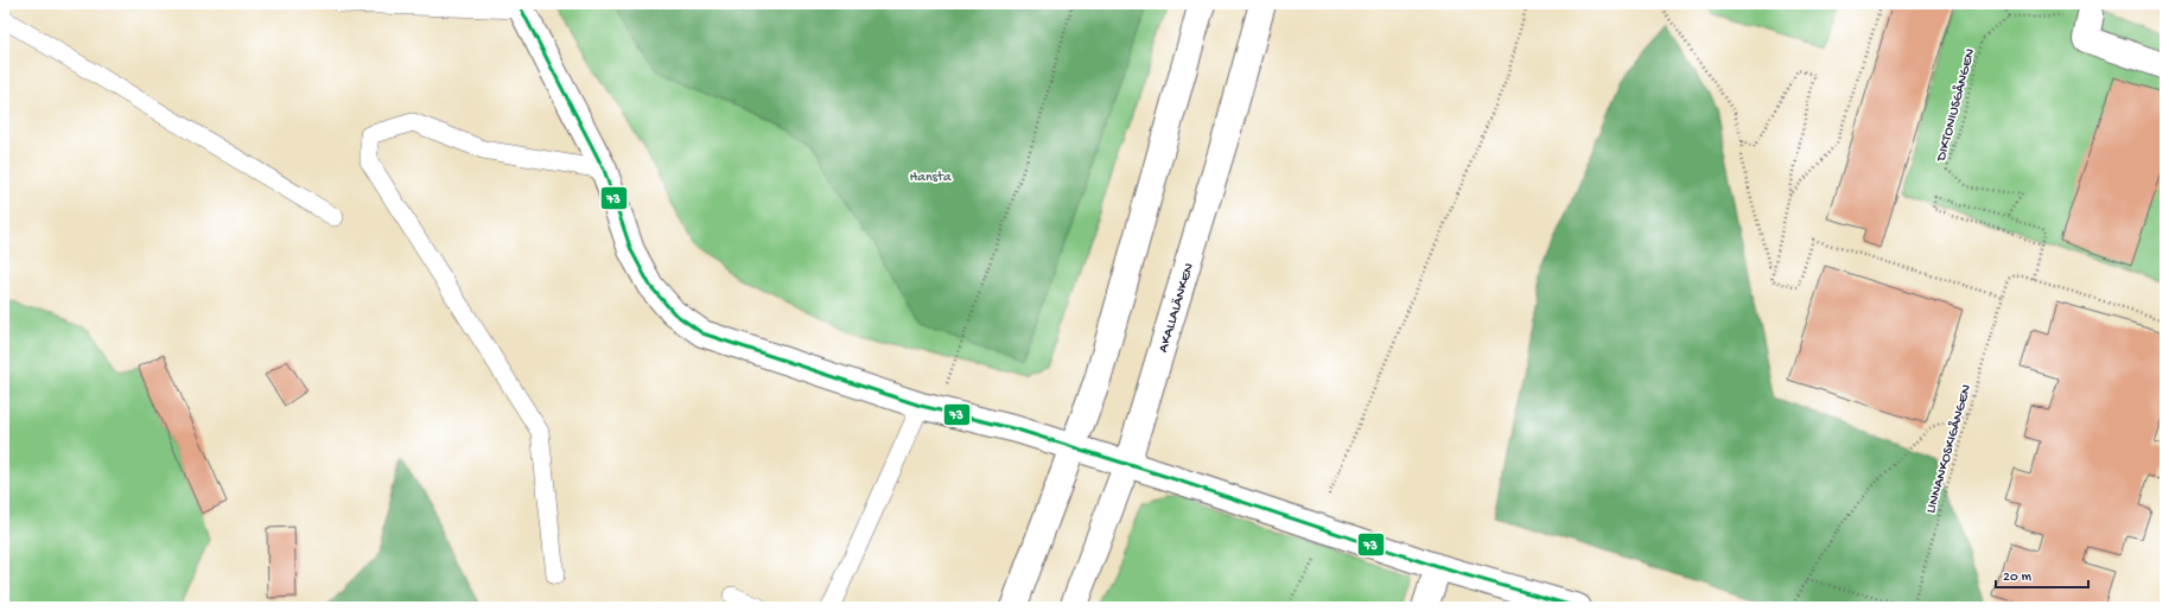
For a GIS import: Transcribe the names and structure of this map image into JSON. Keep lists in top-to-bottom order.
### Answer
{
  "streets": {
    "street": ["AKALLALÄNKEN"],
    "path": ["DIKTONIUSGÅNGEN", "LINNANKOSKIGÅNGEN"]
  },
  "parks": ["Hansta"],
  "lines": ["transit line 73"],
  "scale_bar": "20 m"
}
